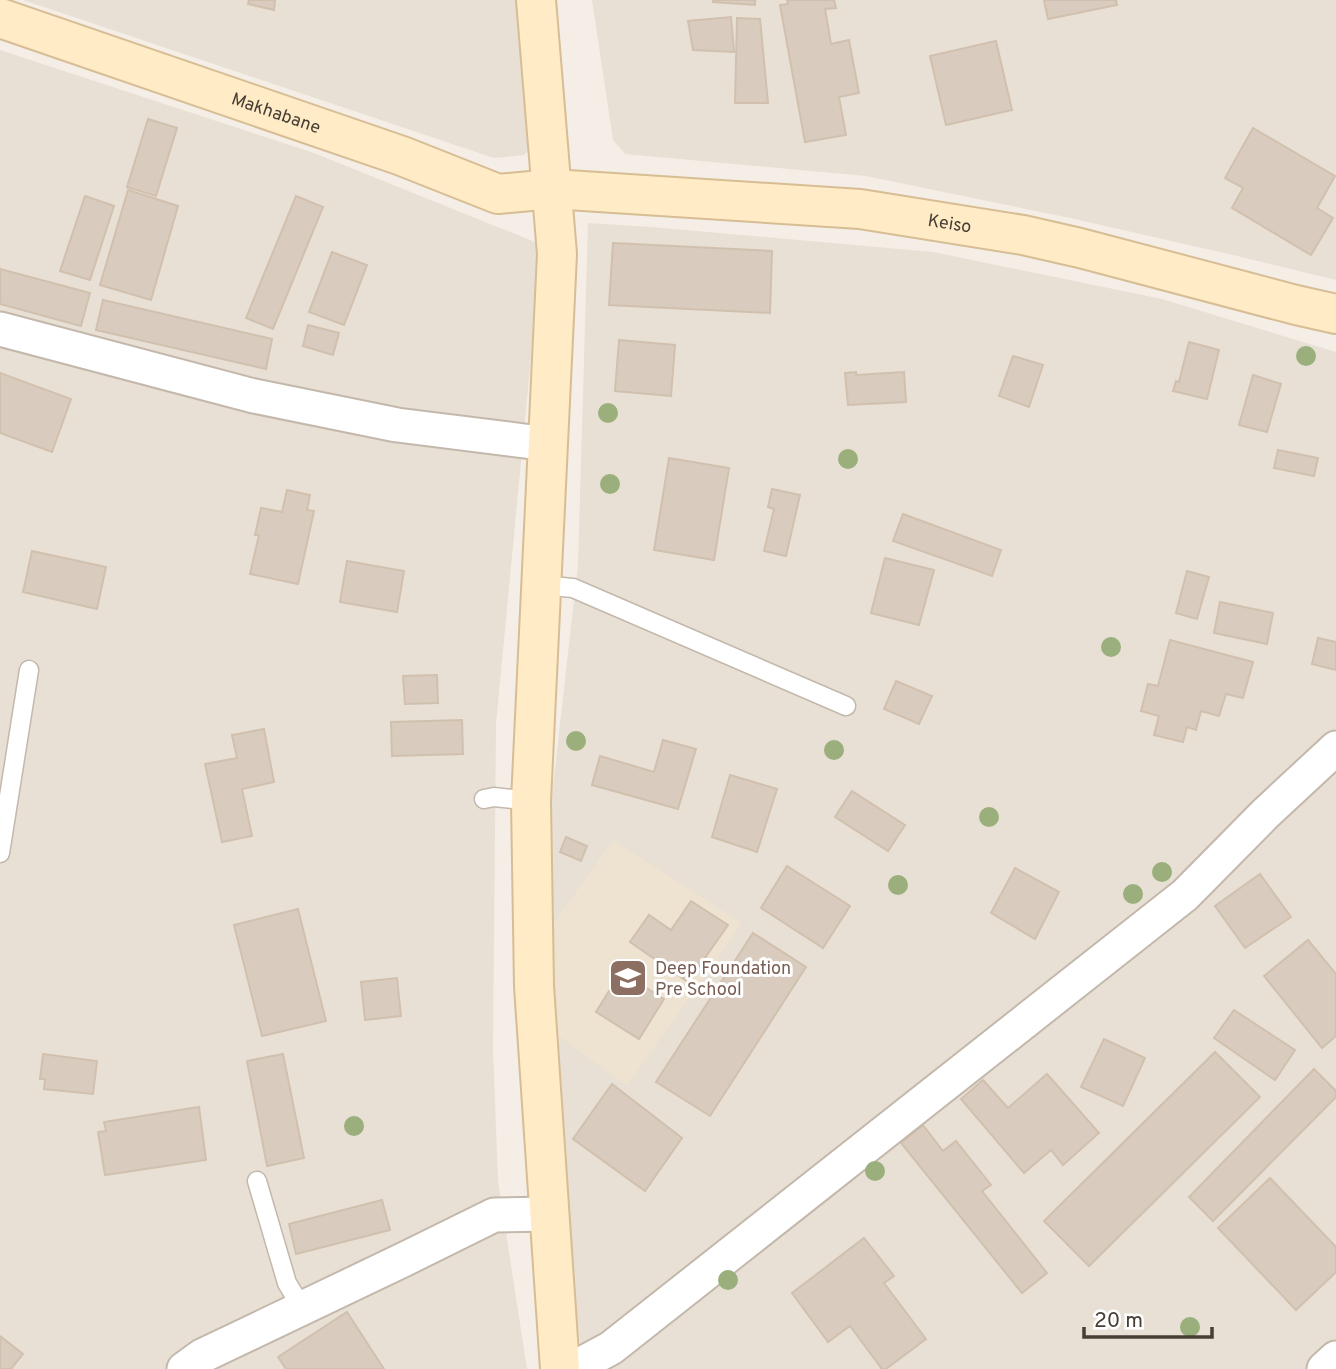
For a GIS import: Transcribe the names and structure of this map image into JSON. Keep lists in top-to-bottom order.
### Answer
{
  "streets": {
    "main road": ["Makhabane", "Keiso"]
  },
  "crossings": [
    ["Makhabane", "Keiso"]
  ],
  "places": {
    "school or university": ["Deep Foundation Pre School"]
  },
  "scale_bar": "20 m"
}
